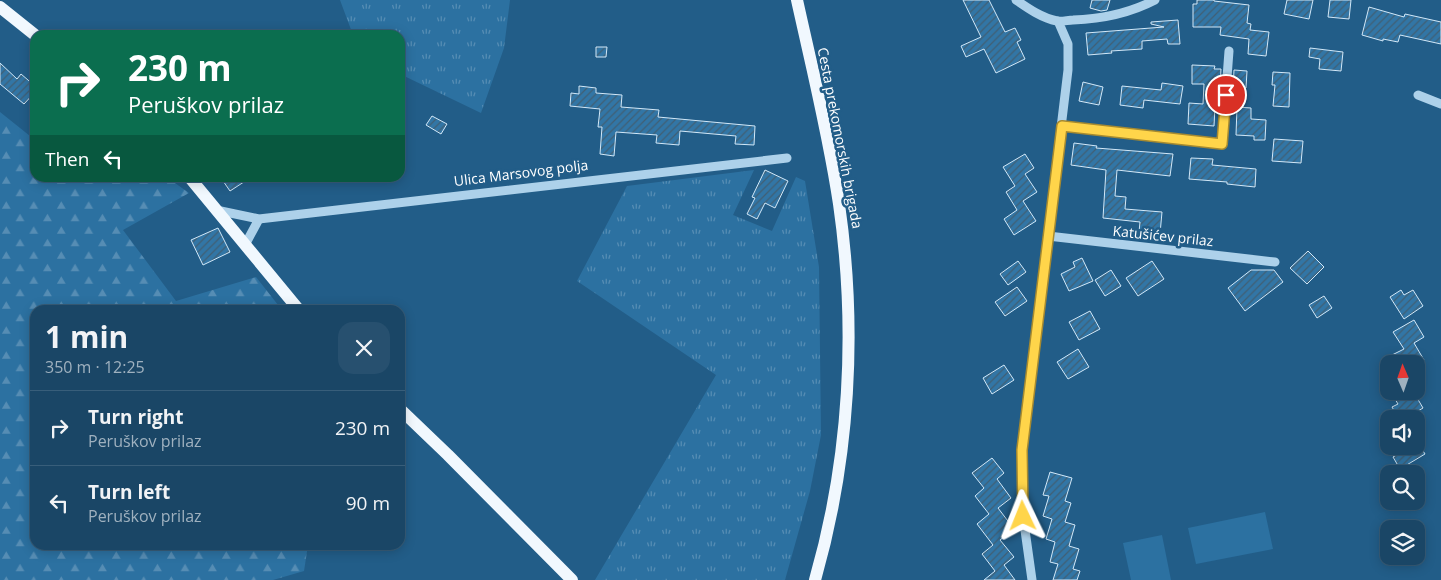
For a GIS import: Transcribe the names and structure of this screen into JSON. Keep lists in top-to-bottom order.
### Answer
{
  "streets": {
    "main road": ["Cesta prekomorskih brigada"],
    "street": ["Ulica Marsovog polja", "Katušićev prilaz"]
  },
  "north": "top",
  "page": {
    "turn": ["230 m", "Peruškov prilaz"],
    "then": "Then",
    "heading": ["1 min", "350 m · 12:25"],
    "list": [
      {
        "name": "Turn right",
        "note": "Peruškov prilaz",
        "value": "230 m"
      },
      {
        "name": "Turn left",
        "note": "Peruškov prilaz",
        "value": "90 m"
      }
    ]
  }
}
